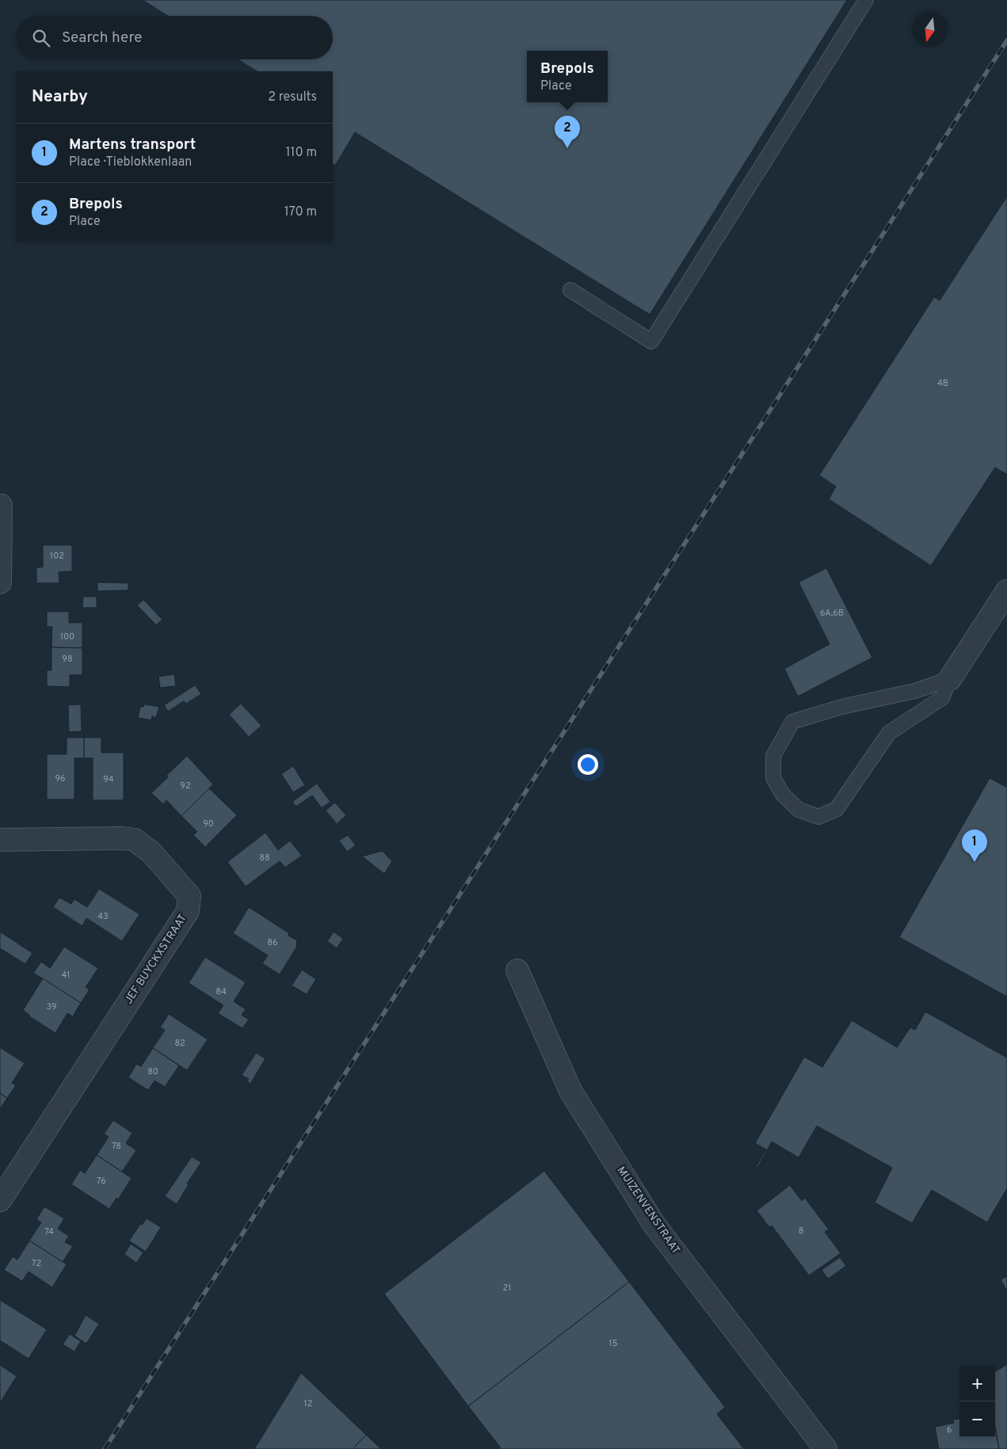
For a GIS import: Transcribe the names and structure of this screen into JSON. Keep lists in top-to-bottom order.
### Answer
{
  "streets": {
    "street": ["JEF BUYCKXSTRAAT", "MUIZENVENSTRAAT"]
  },
  "house_numbers": [
    "4B",
    "102",
    "6A,6B",
    "100",
    "98",
    "96",
    "94",
    "92",
    "90",
    "88",
    "43",
    "86",
    "41",
    "84",
    "39",
    "82",
    "80",
    "78",
    "76",
    "8",
    "74",
    "72",
    "21",
    "15",
    "12",
    "6"
  ],
  "north": "bottom",
  "page": {
    "search": "Search here",
    "popup": ["Brepols", "Place"],
    "heading": ["Nearby", "2 results"],
    "pins": ["2", "1"],
    "list": [
      {
        "mark": "1",
        "name": "Martens transport",
        "note": "Place · Tieblokkenlaan",
        "value": "110 m"
      },
      {
        "mark": "2",
        "name": "Brepols",
        "note": "Place",
        "value": "170 m"
      }
    ],
    "map_buttons": ["+", "−"]
  }
}
